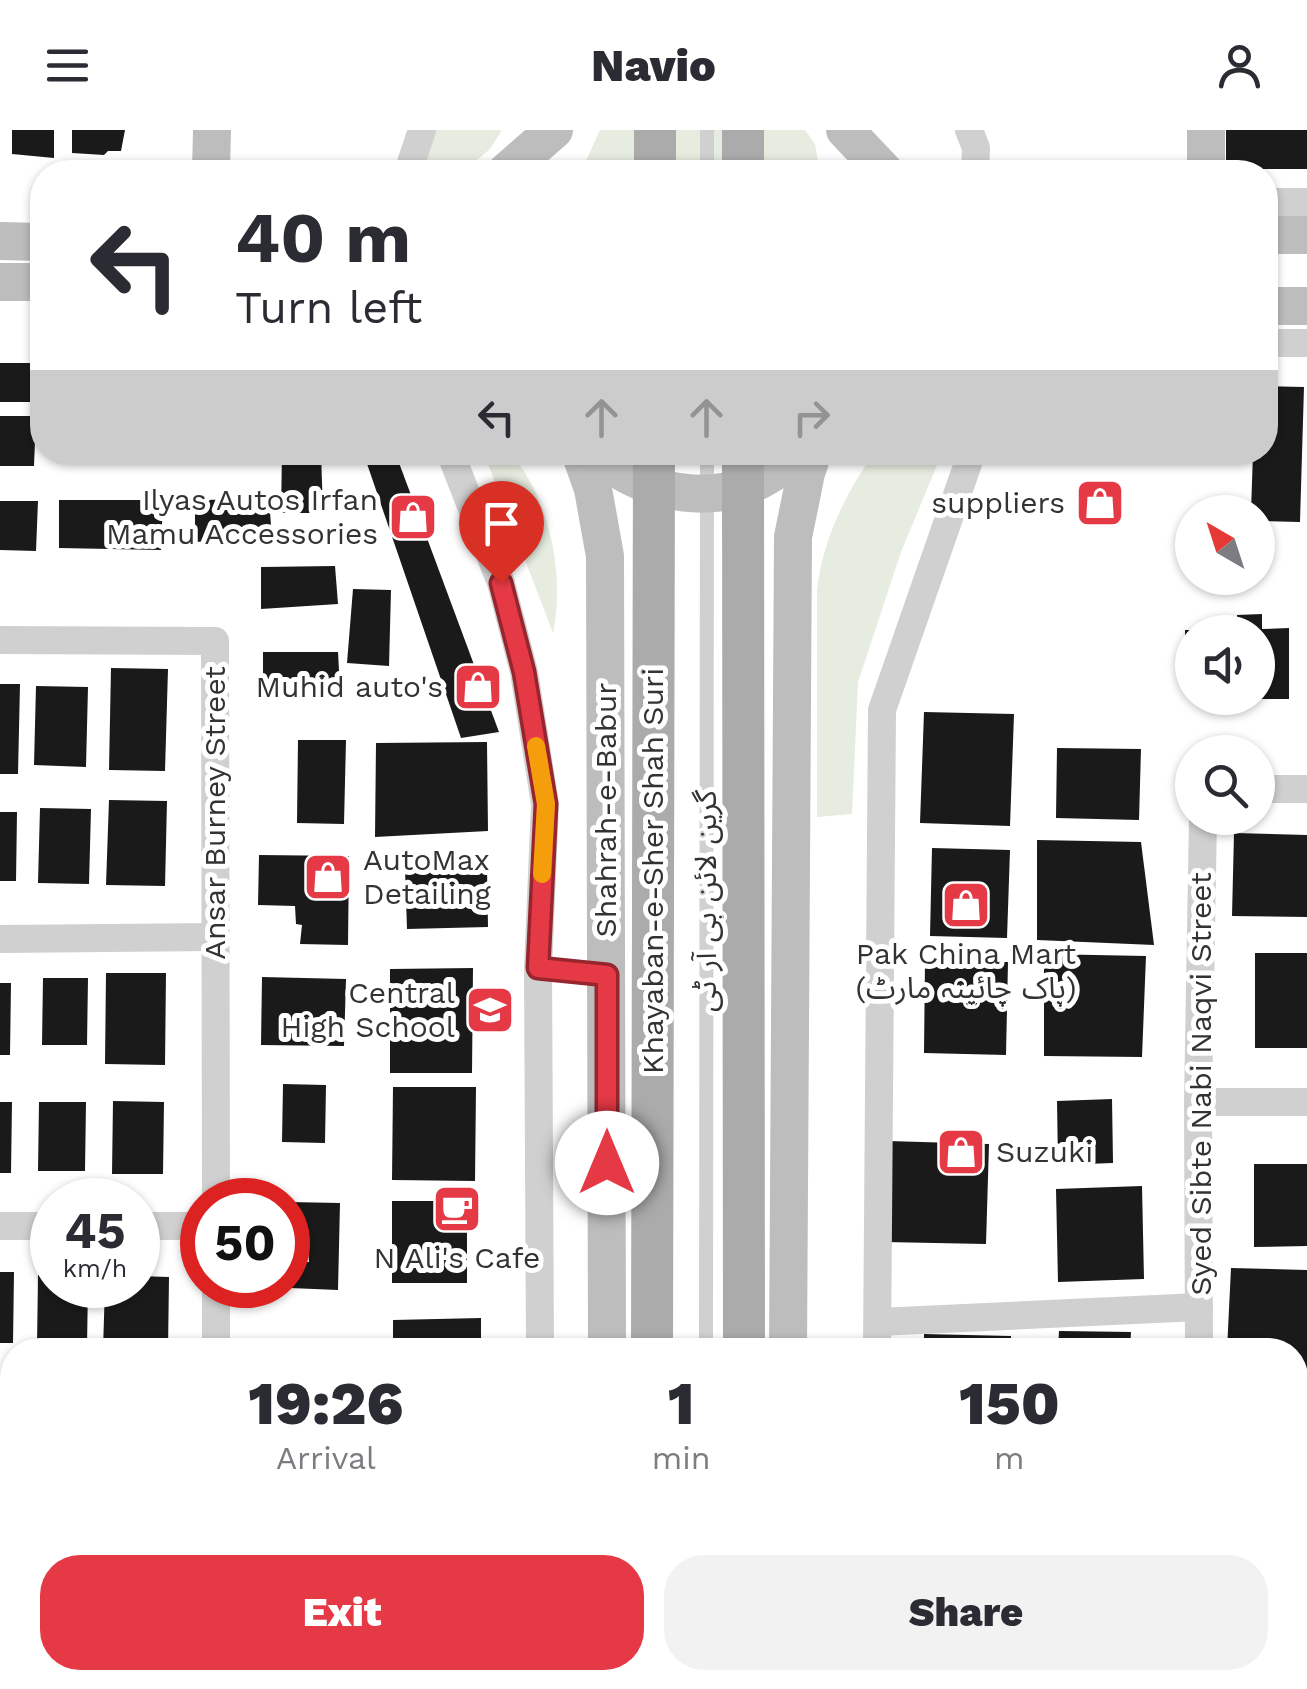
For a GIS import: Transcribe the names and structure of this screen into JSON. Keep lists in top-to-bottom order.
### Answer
{
  "streets": {
    "main road": ["Shahrah-e-Babur", "Khayaban-e-Sher Shah Suri"],
    "street": ["Ansar Burney Street", "Syed Sibte Nabi Naqvi Street"],
    "lane": ["گرین لائن بی آر ٹی"]
  },
  "places": {
    "shop": [
      "suppliers",
      "Ilyas Autos Irfan Mamu Accessories",
      "Muhid auto's",
      "AutoMax Detailing",
      "Pak China Mart (پاک چائینہ مارٹ)",
      "Suzuki"
    ],
    "school or university": ["Central High School"],
    "cafe": ["N Ali's Cafe"]
  },
  "north": "top left",
  "page": {
    "header": "Navio",
    "turn": ["40 m", "Turn left"],
    "speed": "45 km/h",
    "limit": "50",
    "eta": [
      "19:26",
      "Arrival",
      "1",
      "min",
      "150",
      "m"
    ],
    "buttons": ["Exit", "Share"]
  }
}
